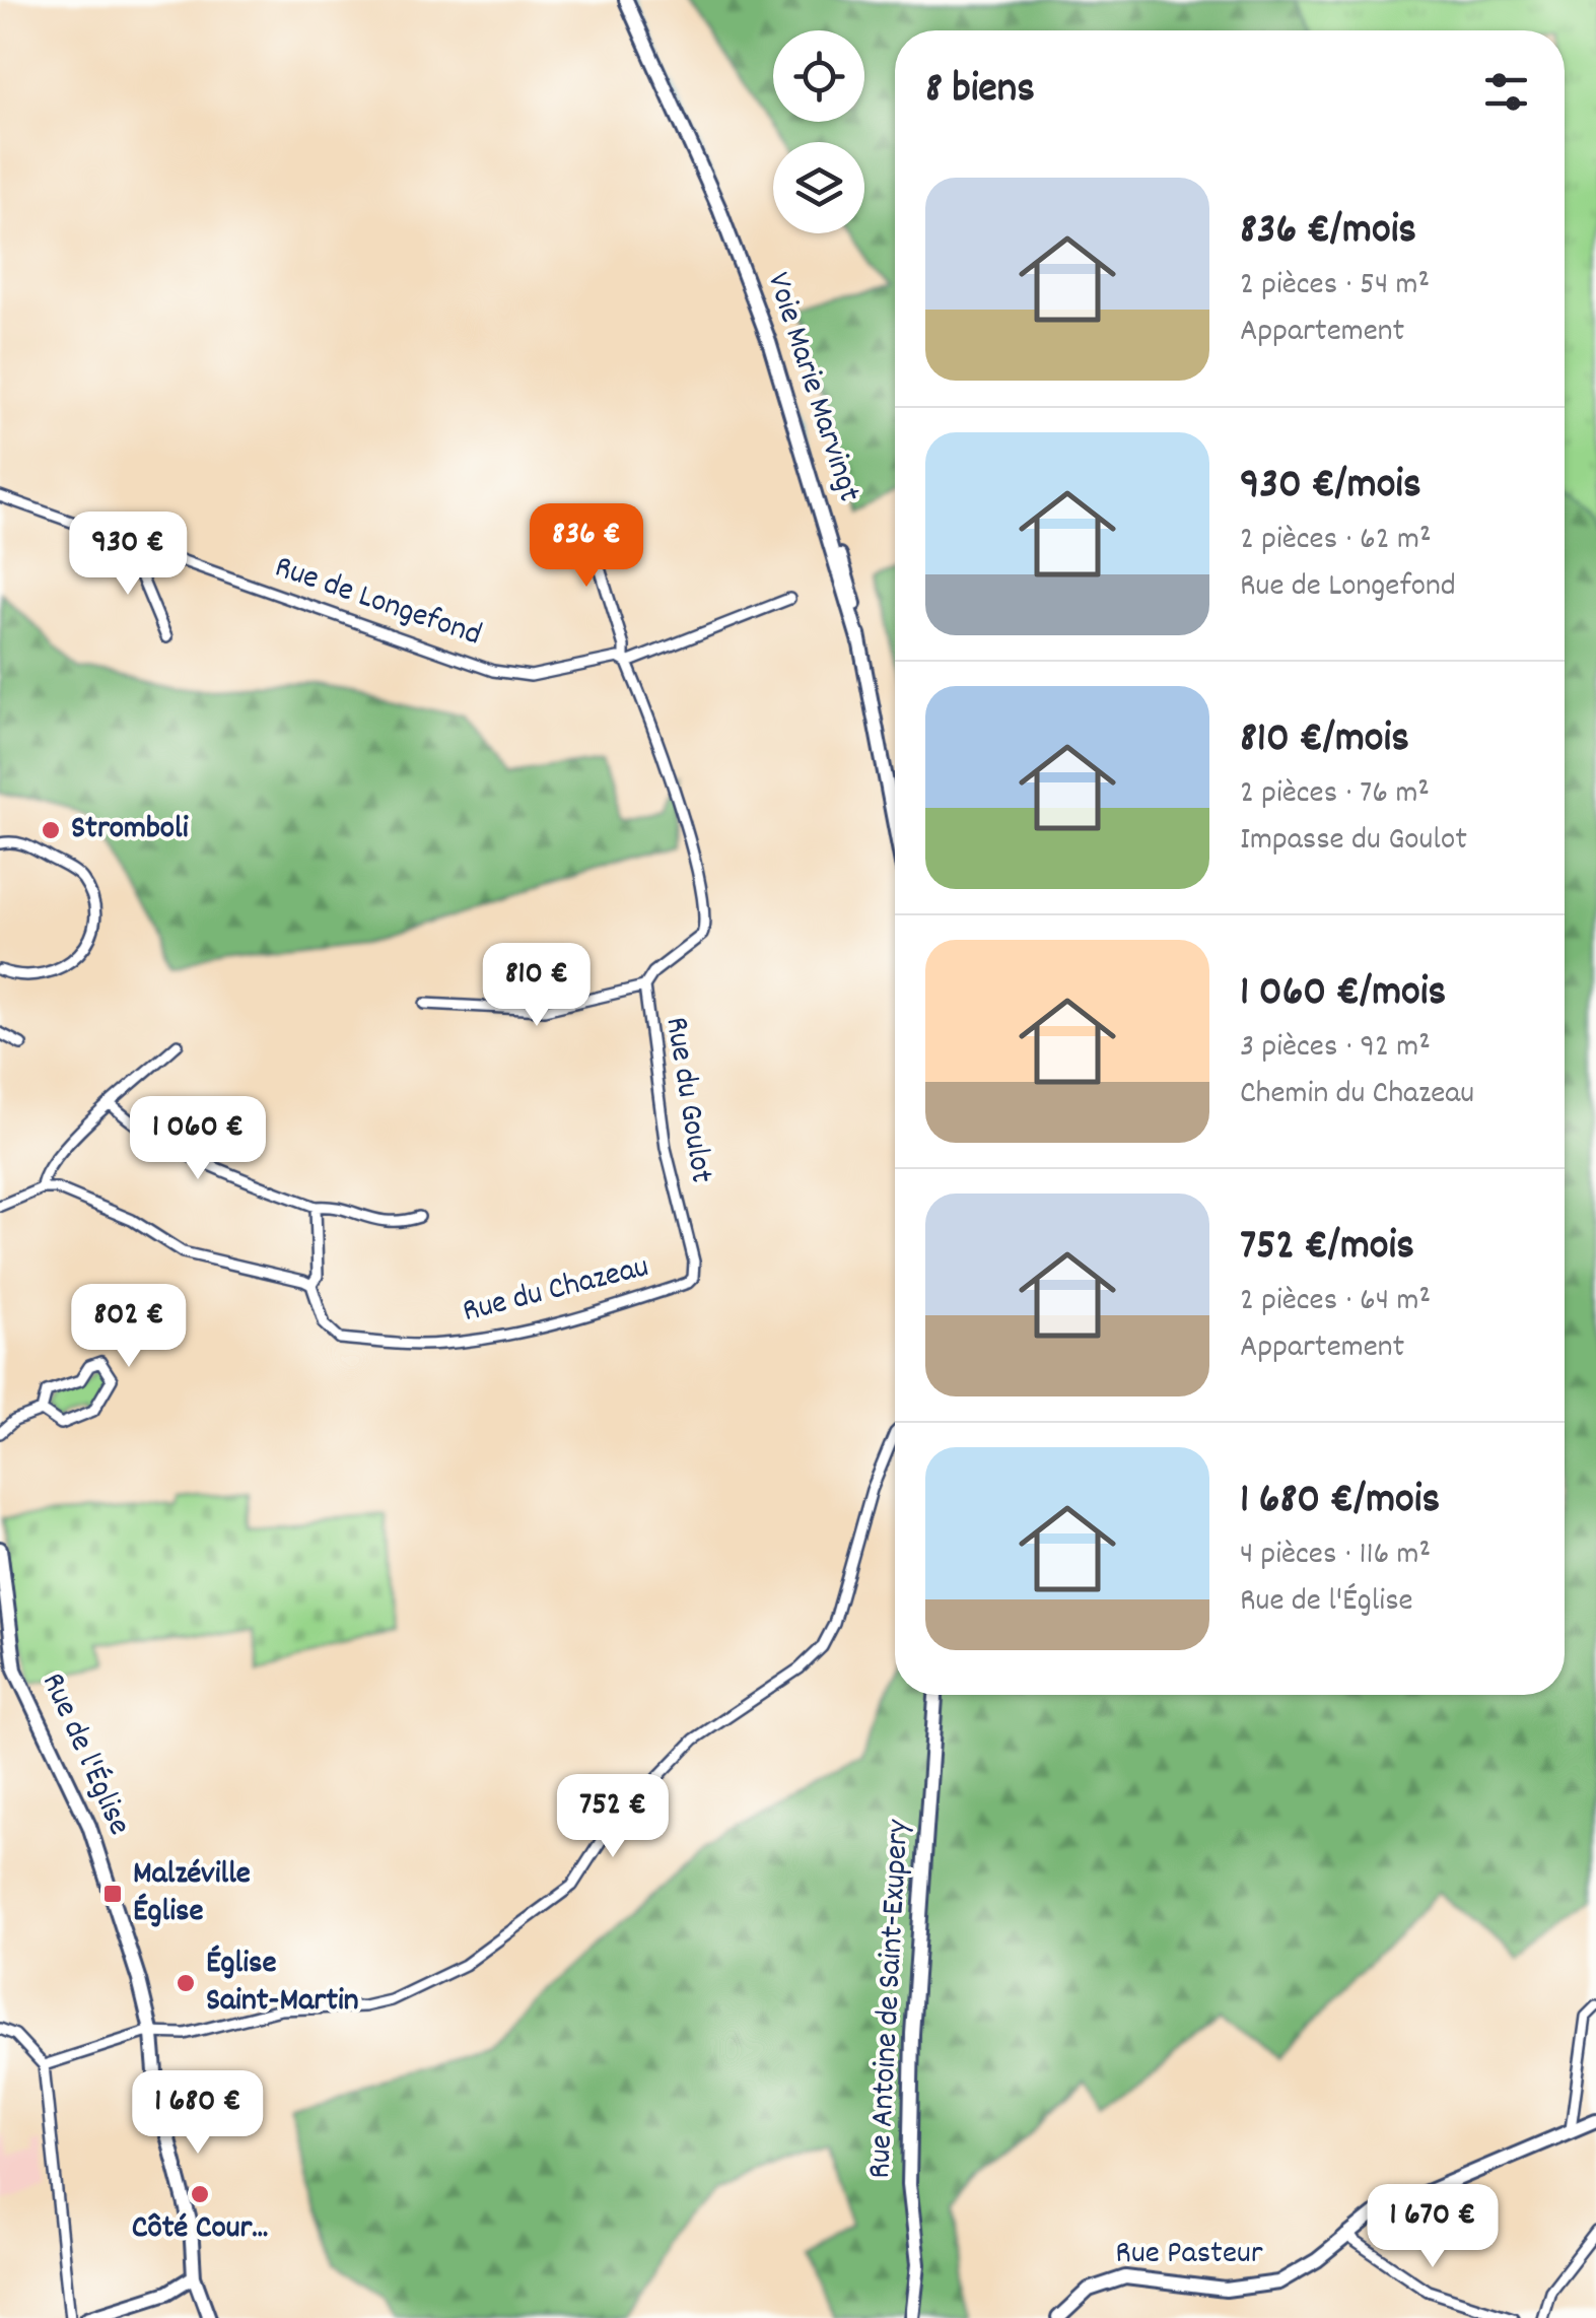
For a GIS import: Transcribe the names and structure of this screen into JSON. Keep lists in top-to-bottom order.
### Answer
{
  "streets": {
    "main road": [
      "Voie Marie Marvingt",
      "Rue de l'Église",
      "Rue Antoine de Saint-Exupery",
      "Rue Pasteur"
    ],
    "street": ["Rue de Longefond", "Rue du Goulot", "Rue du Chazeau"]
  },
  "crossings": [
    ["Rue de Longefond", "Rue du Goulot"],
    ["Rue du Goulot", "Rue du Chazeau"]
  ],
  "places": {
    "other": ["Stromboli", "Église Saint-Martin", "Côté Cour..."],
    "transit": ["Malzéville Église"]
  },
  "page": {
    "heading": "8 biens",
    "list": [
      {
        "name": "836 €/mois",
        "note": "2 pièces · 54 m² · Appartement"
      },
      {
        "name": "930 €/mois",
        "note": "2 pièces · 62 m² · Rue de Longefond"
      },
      {
        "name": "810 €/mois",
        "note": "2 pièces · 76 m² · Impasse du Goulot"
      },
      {
        "name": "1 060 €/mois",
        "note": "3 pièces · 92 m² · Chemin du Chazeau"
      },
      {
        "name": "752 €/mois",
        "note": "2 pièces · 64 m² · Appartement"
      },
      {
        "name": "1 680 €/mois",
        "note": "4 pièces · 116 m² · Rue de l'Église"
      }
    ],
    "price": [
      "836 €",
      "930 €",
      "810 €",
      "1 060 €",
      "802 €",
      "752 €",
      "1 680 €",
      "1 670 €"
    ]
  }
}
